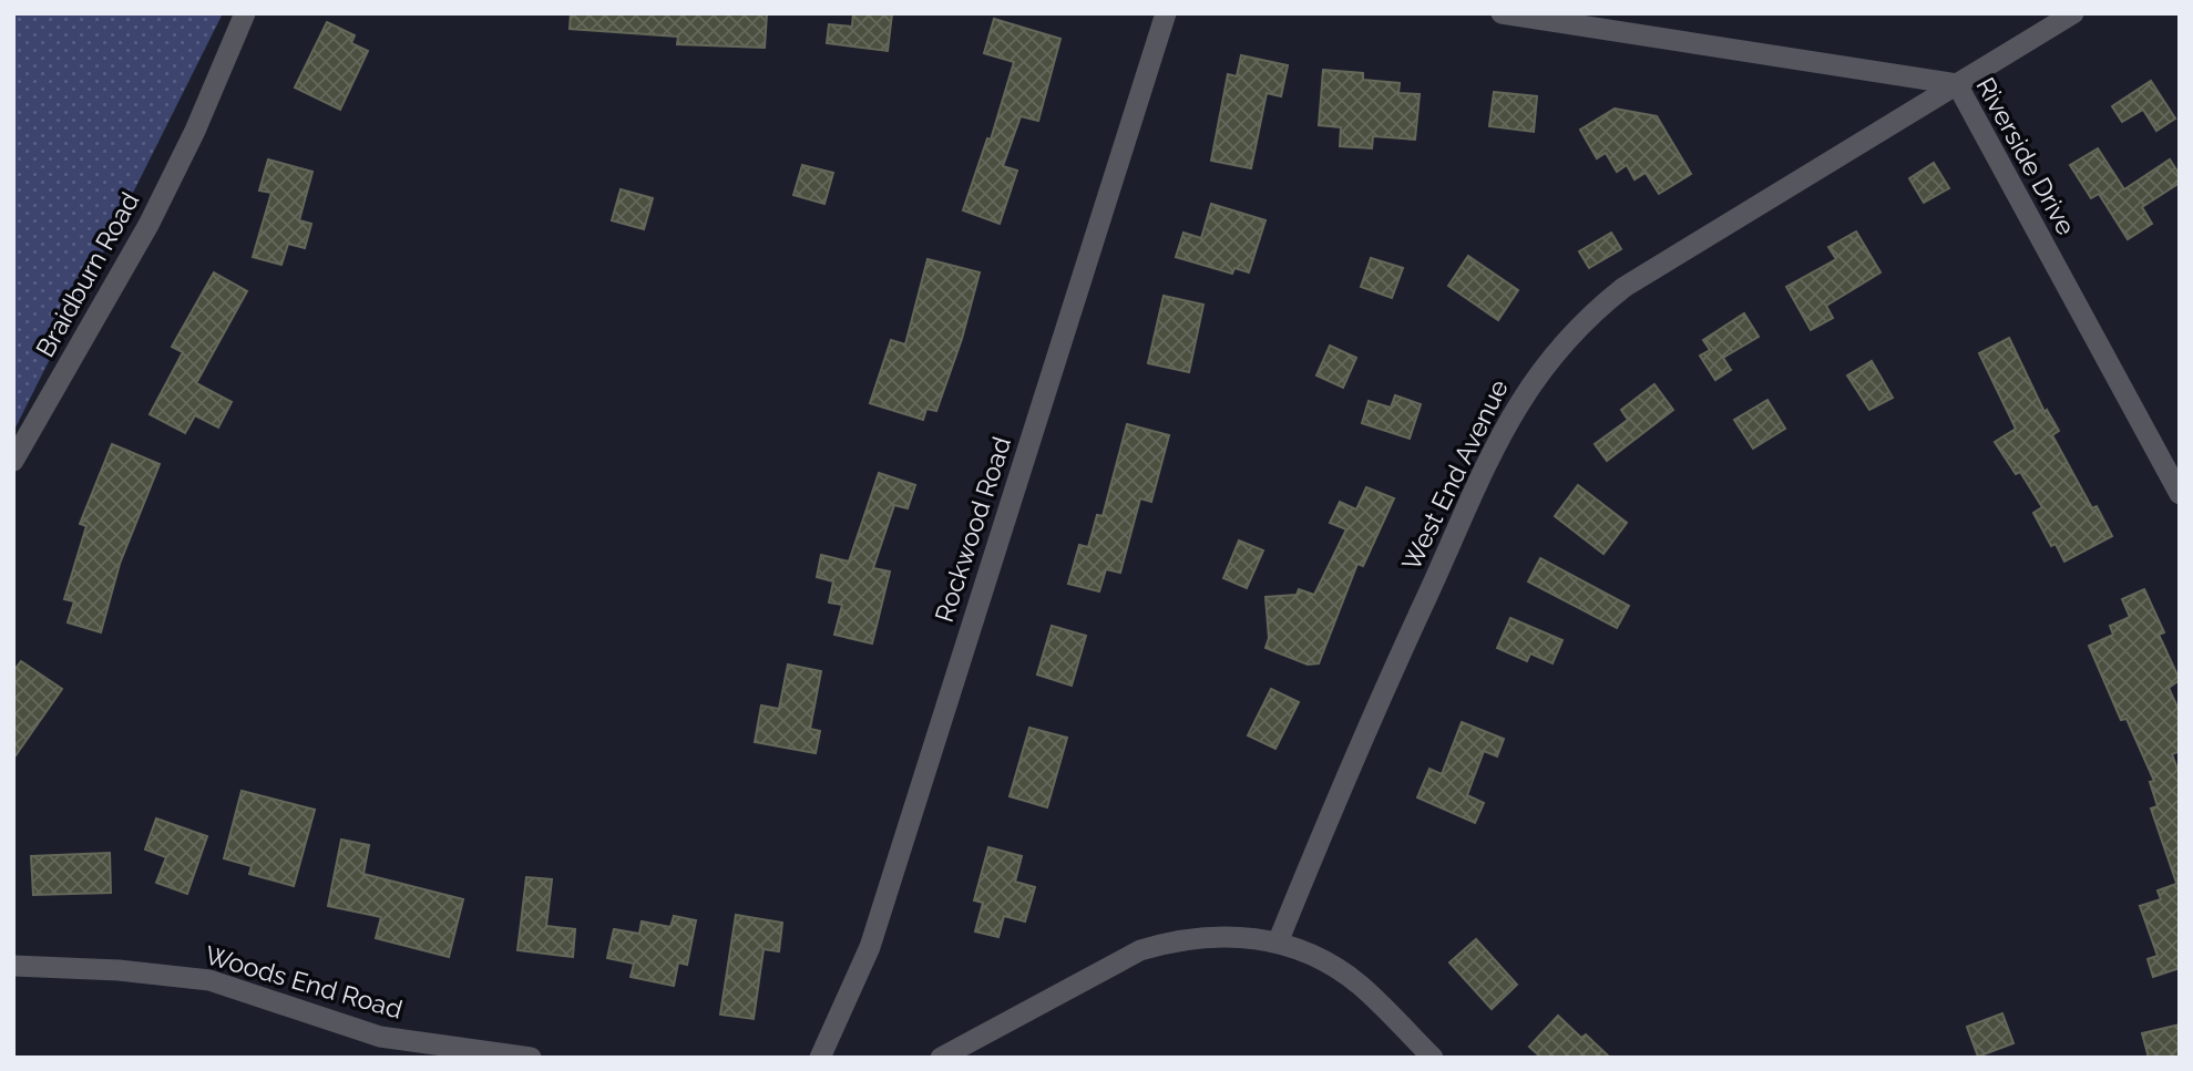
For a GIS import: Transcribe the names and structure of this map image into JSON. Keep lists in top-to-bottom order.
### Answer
{
  "streets": {
    "street": [
      "Riverside Drive",
      "Braidburn Road",
      "West End Avenue",
      "Rockwood Road",
      "Woods End Road"
    ]
  },
  "crossings": [
    ["Riverside Drive", "West End Avenue"]
  ]
}
